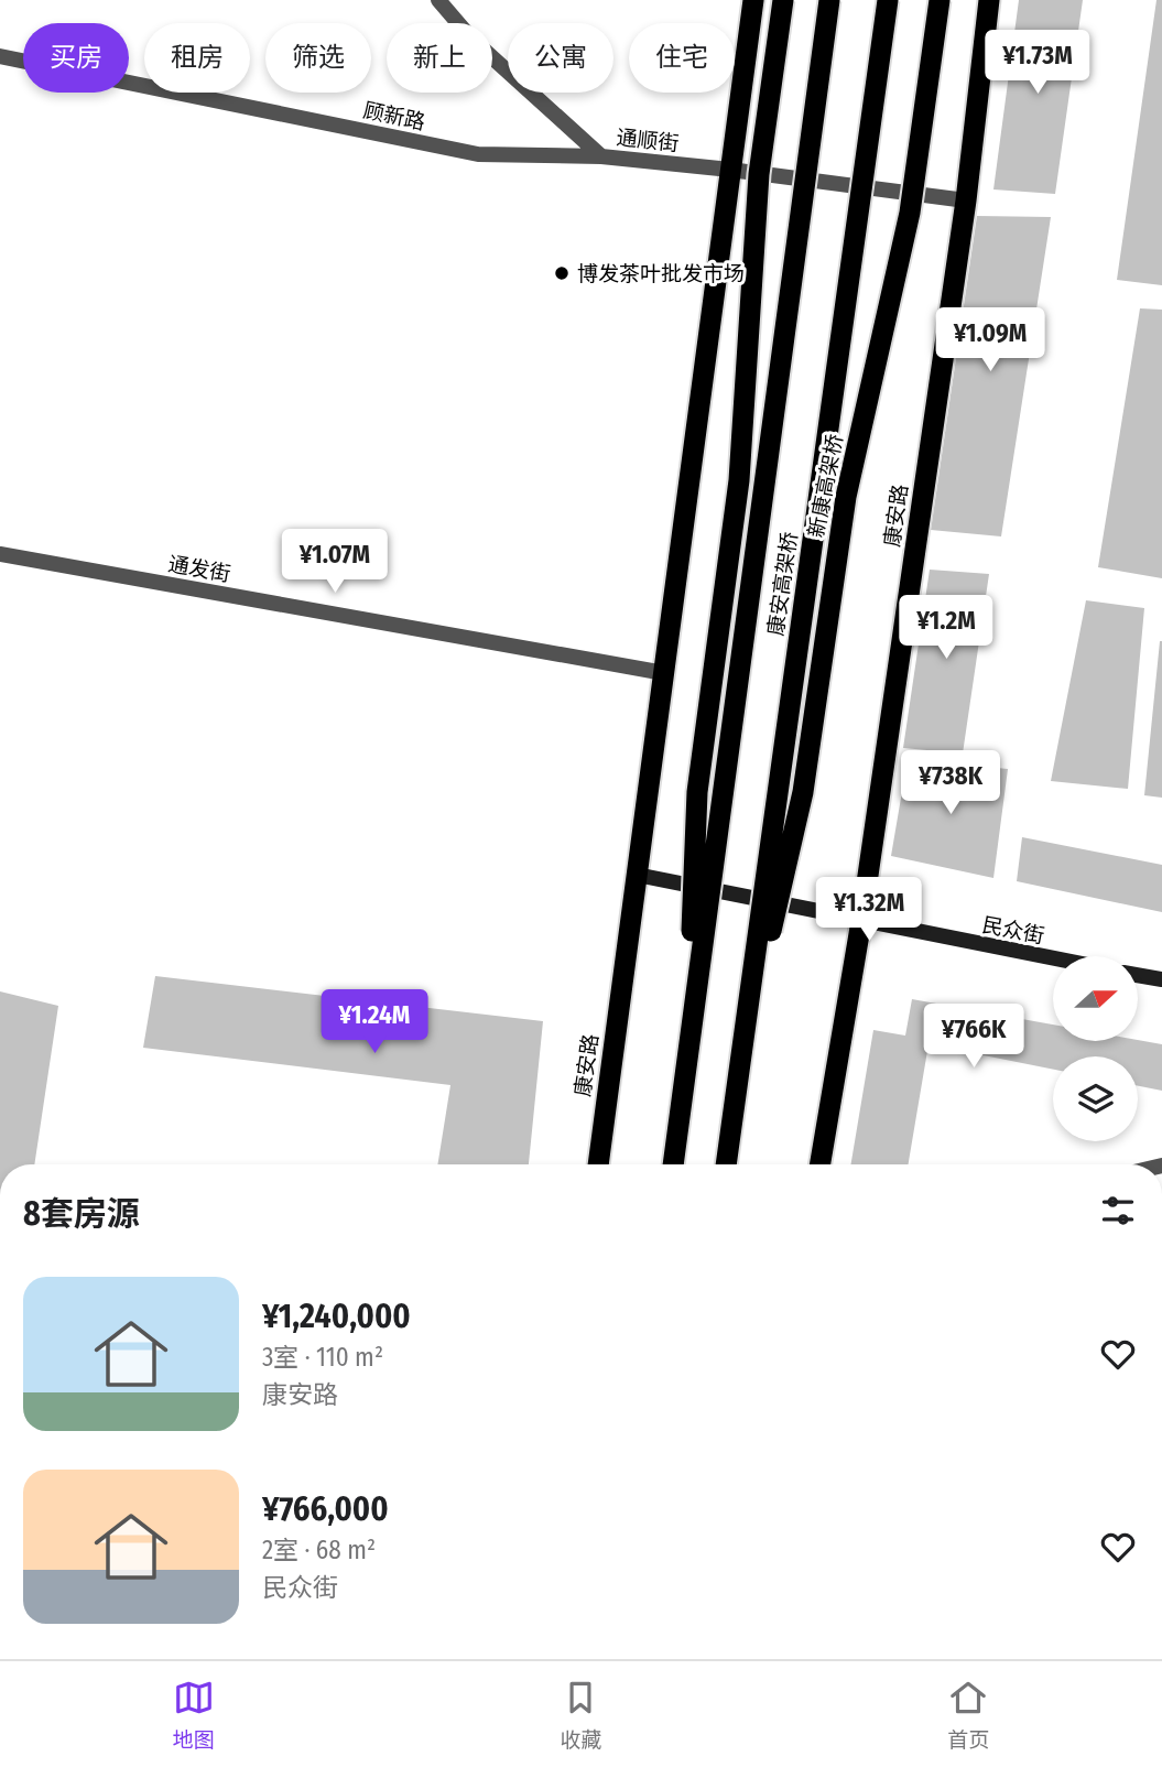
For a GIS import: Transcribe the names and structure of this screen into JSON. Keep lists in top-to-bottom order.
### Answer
{
  "streets": {
    "highway": ["新康高架桥", "康安路", "康安高架桥"],
    "main road": ["民众街"],
    "street": ["顾新路", "通顺街", "通发街"]
  },
  "crossings": [
    ["顾新路", "通顺街"],
    ["通顺街", "康安路"],
    ["新康高架桥", "康安高架桥"],
    ["康安路", "通发街"],
    ["康安路", "民众街"]
  ],
  "places": ["博发茶叶批发市场"],
  "north": "right",
  "page": {
    "chip": [
      "买房",
      "租房",
      "筛选",
      "新上",
      "公寓",
      "住宅"
    ],
    "price": [
      "¥1.73M",
      "¥1.09M",
      "¥1.07M",
      "¥1.2M",
      "¥738K",
      "¥1.32M",
      "¥1.24M",
      "¥766K"
    ],
    "heading": "8套房源",
    "list": [
      {
        "name": "¥1,240,000",
        "note": "3室 · 110 m² · 康安路"
      },
      {
        "name": "¥766,000",
        "note": "2室 · 68 m² · 民众街"
      }
    ],
    "tabs": ["地图", "收藏", "首页"]
  }
}
